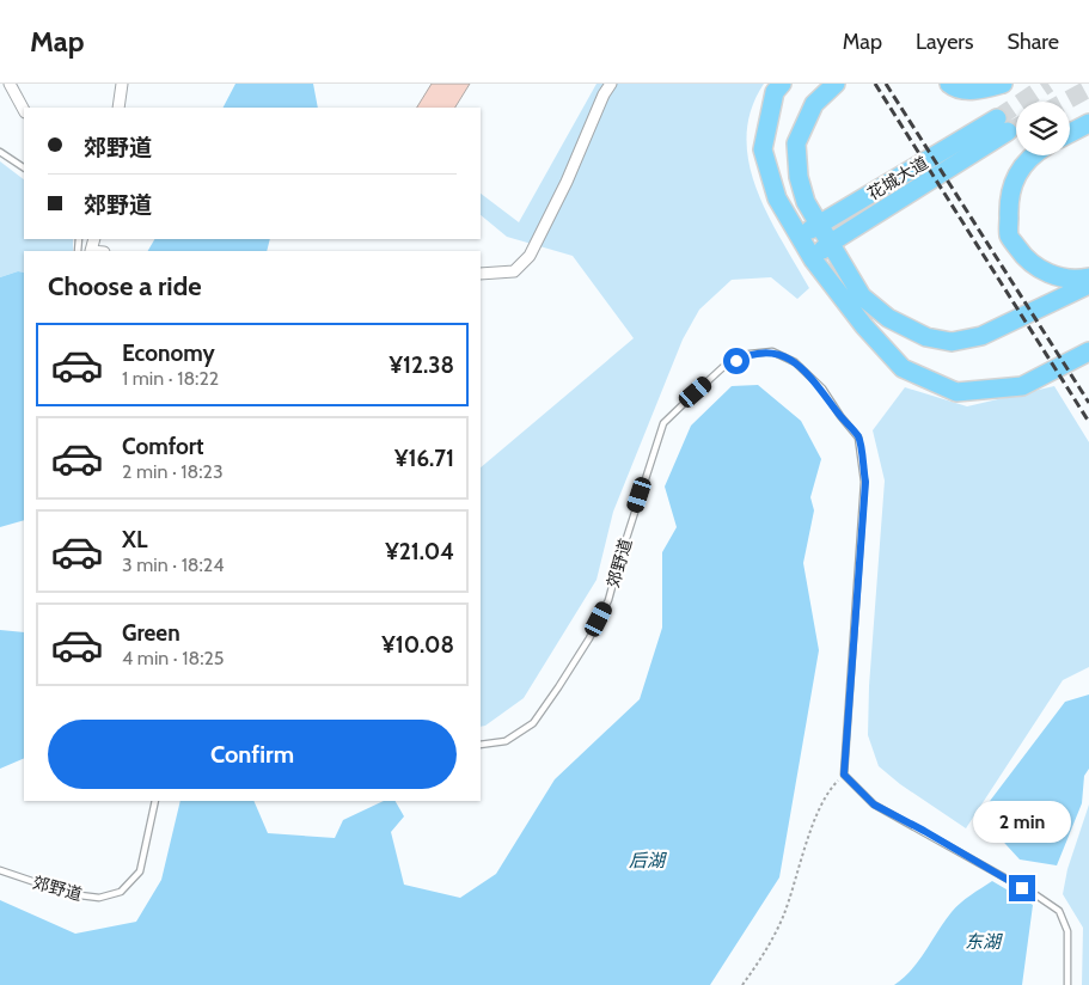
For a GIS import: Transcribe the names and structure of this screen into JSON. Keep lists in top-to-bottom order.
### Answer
{
  "streets": {
    "main road": ["花城大道"],
    "lane": ["郊野道"]
  },
  "water": ["后湖", "东湖"],
  "page": {
    "header": "Map",
    "nav": ["Map", "Layers", "Share"],
    "banner": ["郊野道", "郊野道"],
    "heading": "Choose a ride",
    "list": [
      {
        "name": "Economy",
        "note": "1 min · 18:22",
        "value": "¥12.38"
      },
      {
        "name": "Comfort",
        "note": "2 min · 18:23",
        "value": "¥16.71"
      },
      {
        "name": "XL",
        "note": "3 min · 18:24",
        "value": "¥21.04"
      },
      {
        "name": "Green",
        "note": "4 min · 18:25",
        "value": "¥10.08"
      }
    ],
    "buttons": "Confirm",
    "bubble": "2 min"
  }
}
